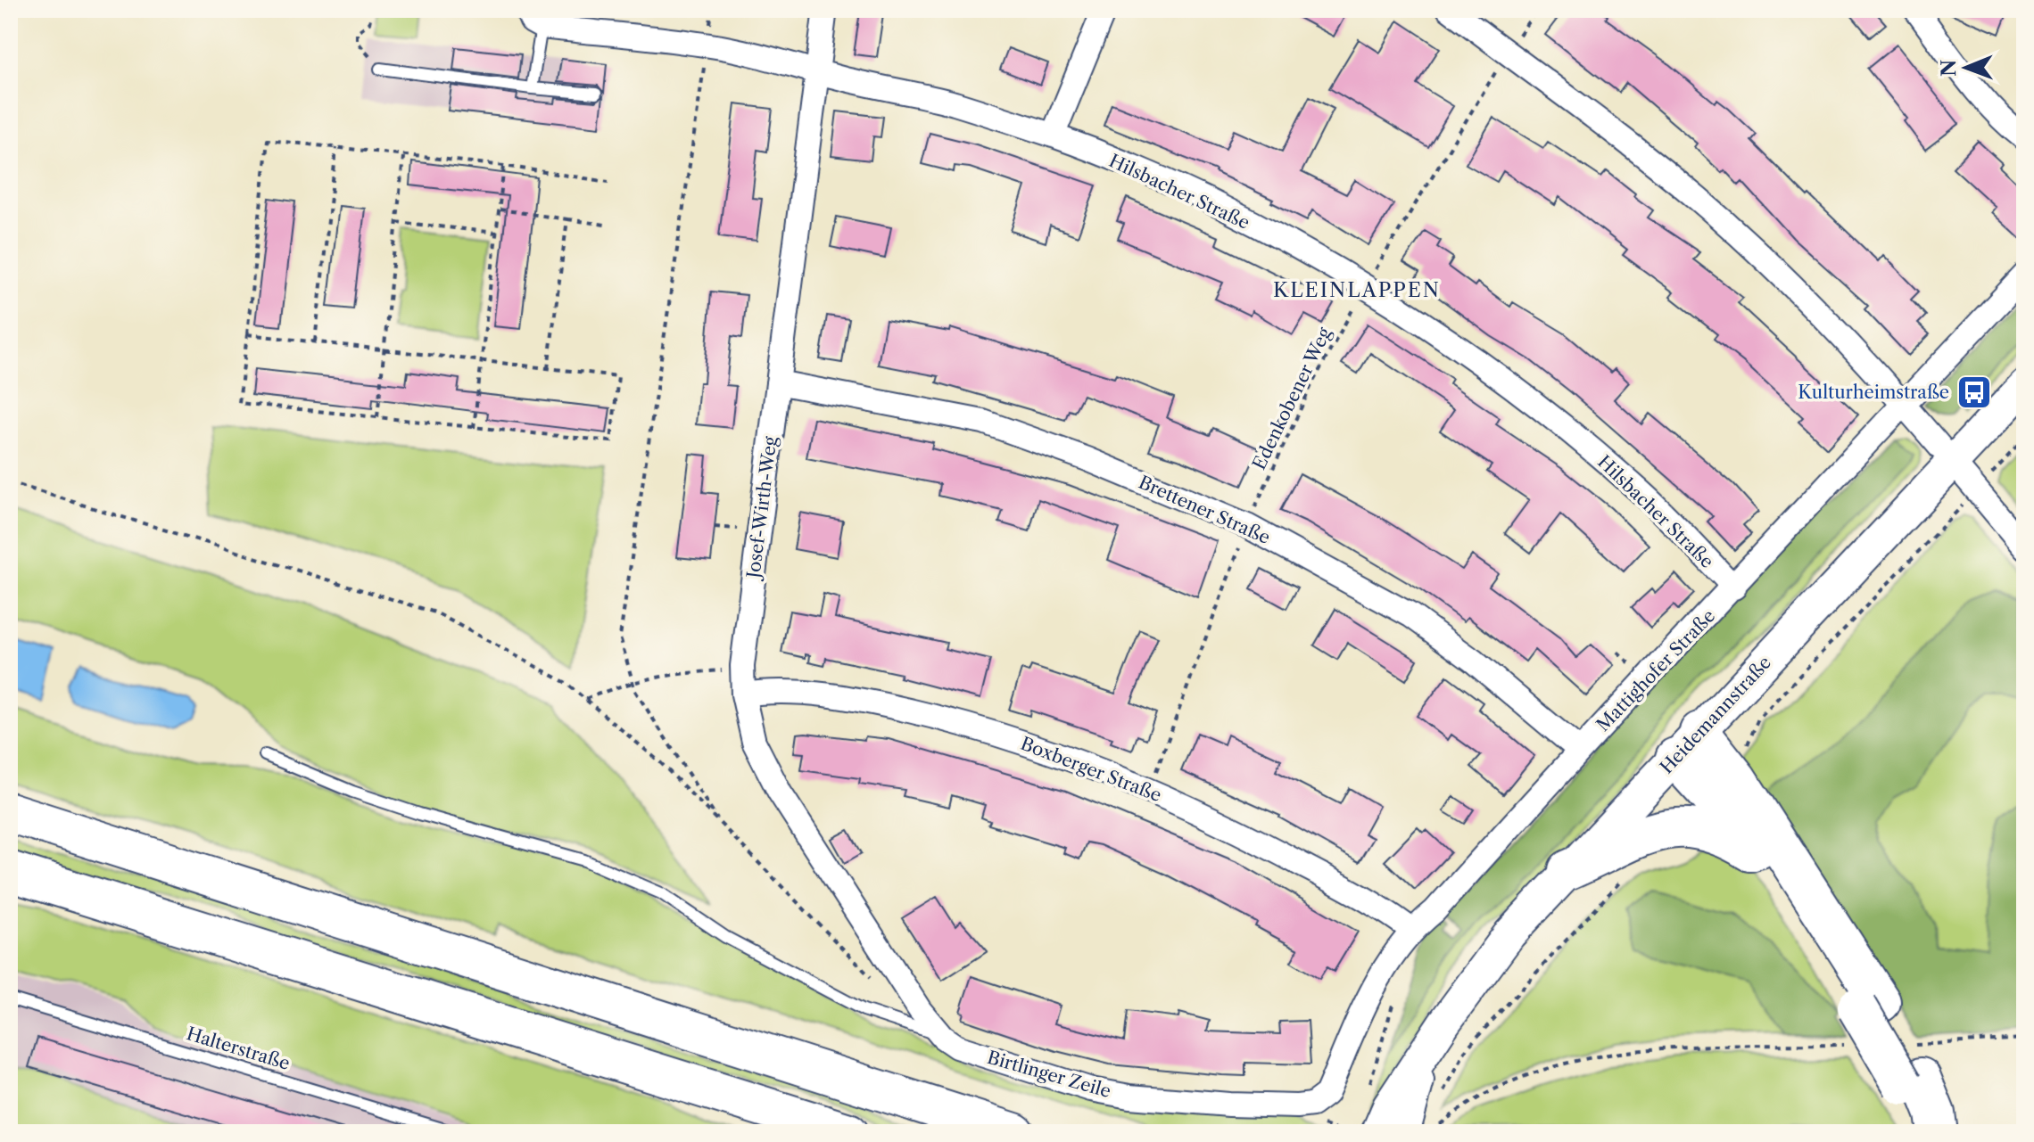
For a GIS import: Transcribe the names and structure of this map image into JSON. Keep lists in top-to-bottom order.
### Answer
{
  "streets": {
    "main road": ["Heidemannstraße"],
    "street": [
      "Hilsbacher Straße",
      "Josef-Wirth-Weg",
      "Brettener Straße",
      "Mattighofer Straße",
      "Boxberger Straße",
      "Birtlinger Zeile"
    ],
    "lane": ["Halterstraße"],
    "path": ["Edenkobener Weg"]
  },
  "crossings": [
    ["Hilsbacher Straße", "Edenkobener Weg"],
    ["Hilsbacher Straße", "Josef-Wirth-Weg"],
    ["Hilsbacher Straße", "Mattighofer Straße"],
    ["Edenkobener Weg", "Brettener Straße"],
    ["Edenkobener Weg", "Boxberger Straße"],
    ["Josef-Wirth-Weg", "Brettener Straße"],
    ["Josef-Wirth-Weg", "Boxberger Straße"],
    ["Josef-Wirth-Weg", "Birtlinger Zeile"],
    ["Brettener Straße", "Mattighofer Straße"],
    ["Mattighofer Straße", "Boxberger Straße"],
    ["Mattighofer Straße", "Birtlinger Zeile"]
  ],
  "districts": ["KLEINLAPPEN"],
  "places": {
    "bus stop": ["Kulturheimstraße"]
  },
  "north": "left"
}
